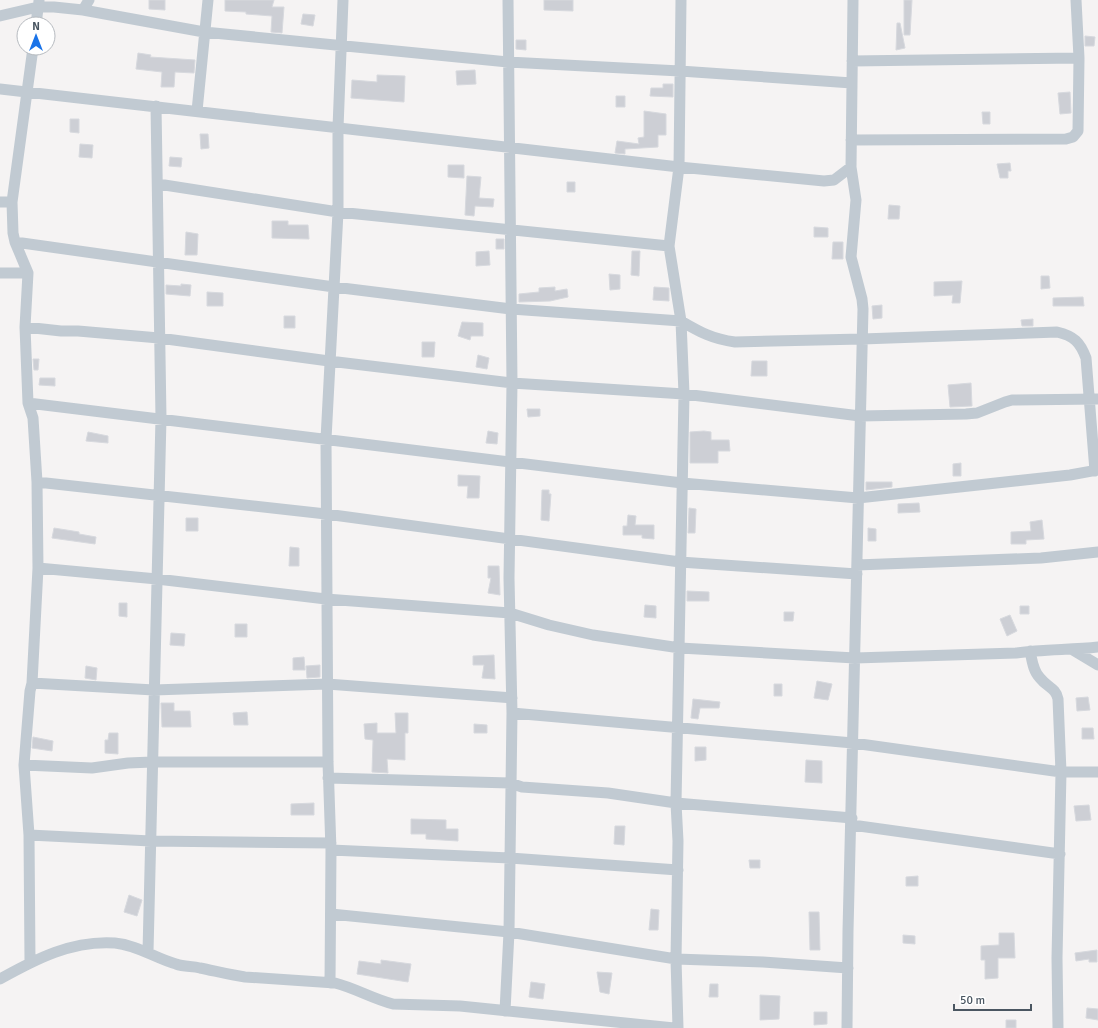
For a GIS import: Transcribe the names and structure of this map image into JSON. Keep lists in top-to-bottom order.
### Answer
{
  "scale_bar": "50 m",
  "north": "top"
}
